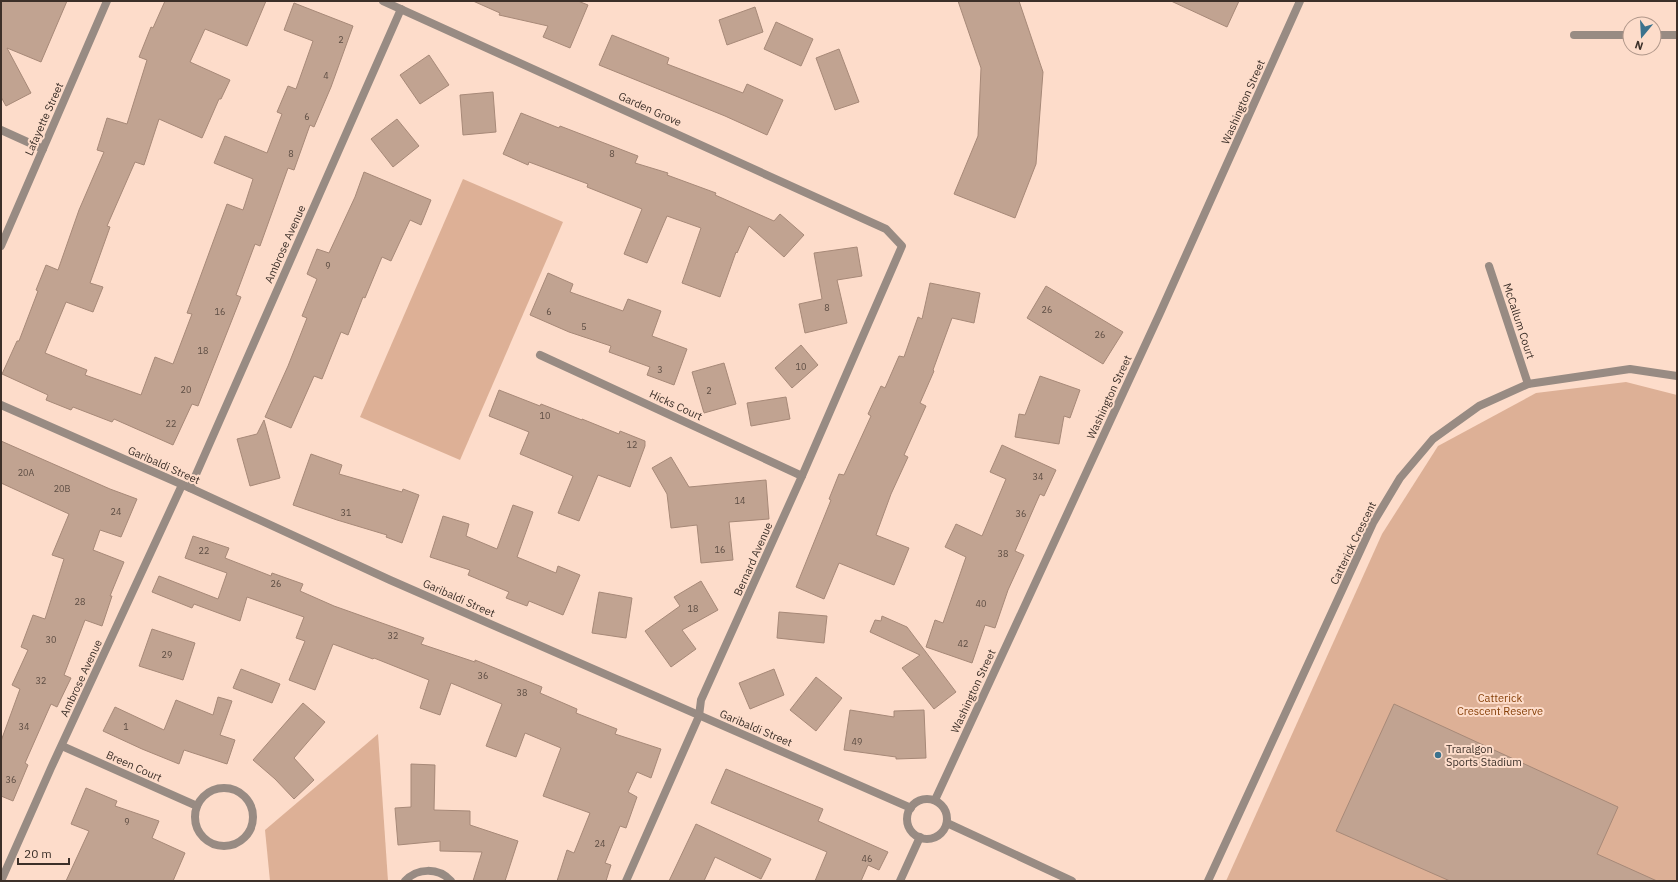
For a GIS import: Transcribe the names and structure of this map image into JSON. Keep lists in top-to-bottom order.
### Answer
{
  "streets": {
    "street": [
      "Washington Street",
      "Garden Grove",
      "Lafayette Street",
      "Ambrose Avenue",
      "McCallum Court",
      "Hicks Court",
      "Garibaldi Street",
      "Catterick Crescent",
      "Bernard Avenue",
      "Breen Court"
    ]
  },
  "crossings": [
    ["Washington Street", "Garibaldi Street"],
    ["Garden Grove", "Ambrose Avenue"],
    ["Garden Grove", "Bernard Avenue"],
    ["Ambrose Avenue", "Garibaldi Street"],
    ["Ambrose Avenue", "Breen Court"],
    ["McCallum Court", "Catterick Crescent"],
    ["Hicks Court", "Bernard Avenue"],
    ["Garibaldi Street", "Bernard Avenue"]
  ],
  "parks": ["Catterick Crescent Reserve"],
  "places": ["Traralgon Sports Stadium"],
  "house_numbers": [
    "2",
    "4",
    "6",
    "8",
    "8",
    "9",
    "8",
    "26",
    "16",
    "6",
    "5",
    "26",
    "18",
    "10",
    "3",
    "20",
    "2",
    "10",
    "22",
    "12",
    "20A",
    "34",
    "20B",
    "14",
    "24",
    "31",
    "36",
    "16",
    "22",
    "38",
    "26",
    "28",
    "40",
    "18",
    "32",
    "30",
    "42",
    "29",
    "36",
    "32",
    "38",
    "34",
    "1",
    "49",
    "36",
    "9",
    "24",
    "46"
  ],
  "scale_bar": "20 m",
  "north": "bottom"
}
